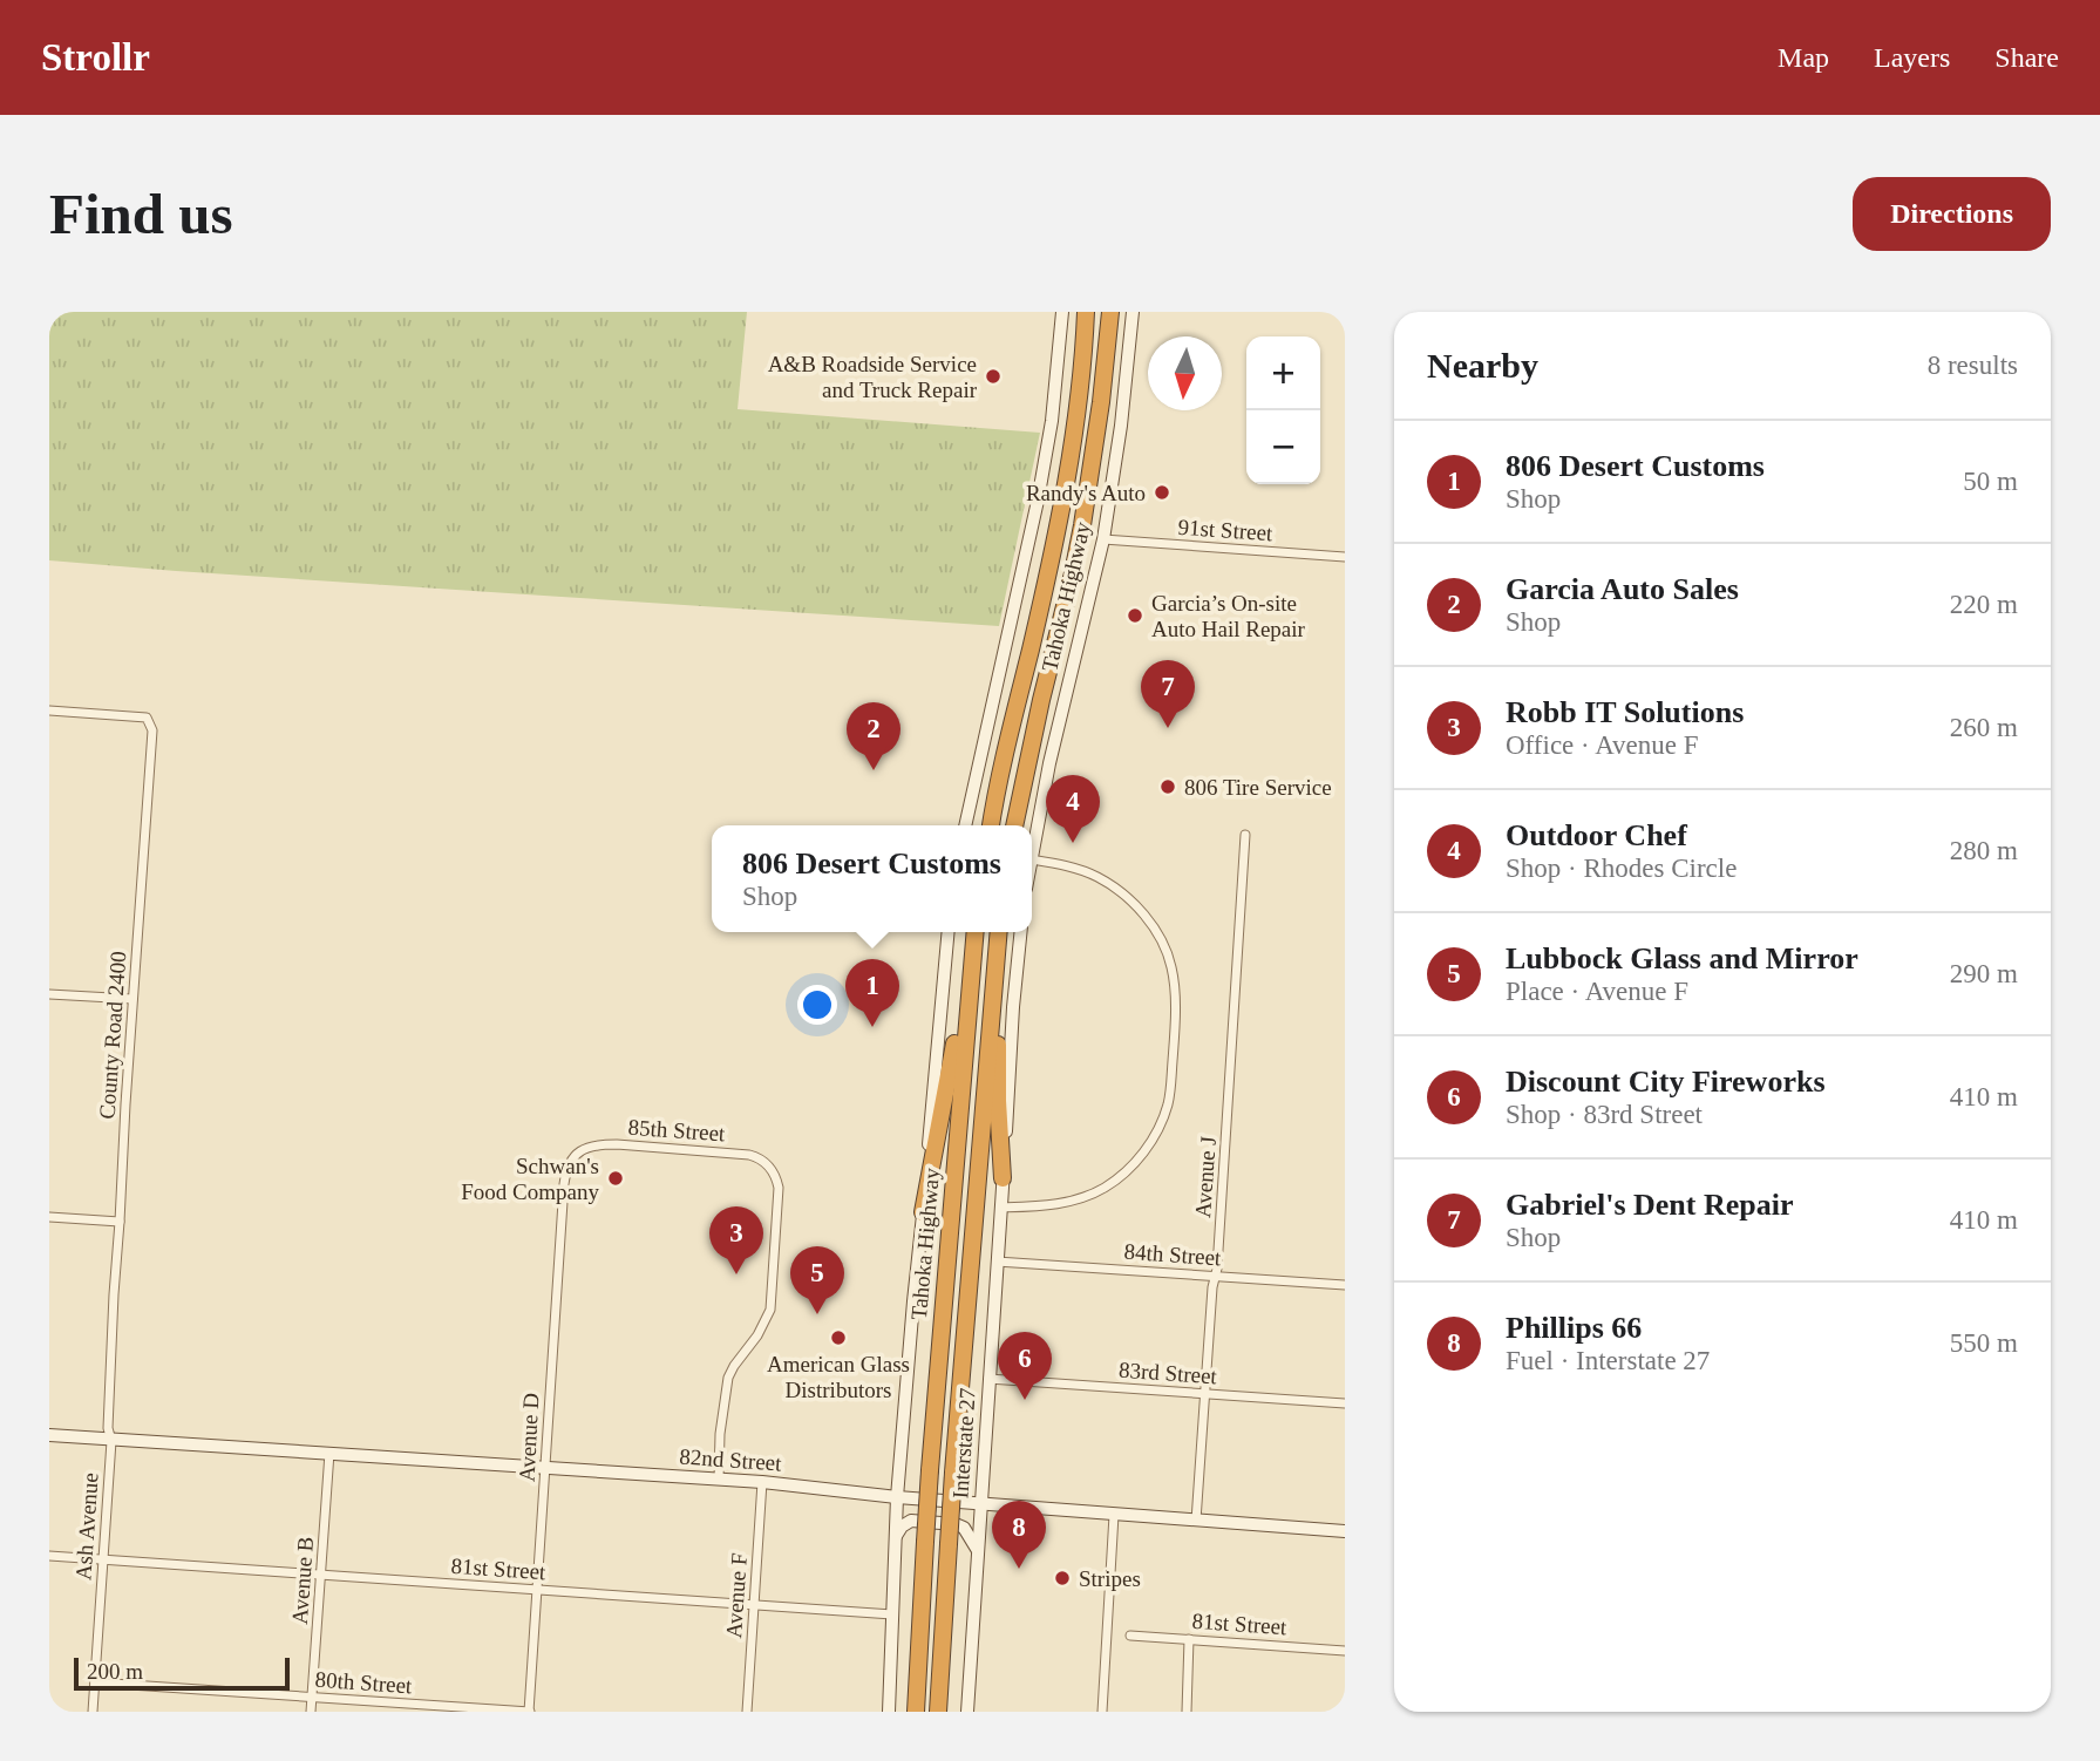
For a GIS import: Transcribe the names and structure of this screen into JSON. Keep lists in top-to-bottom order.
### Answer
{
  "streets": {
    "highway": ["Tahoka Highway"],
    "main road": ["Interstate 27", "82nd Street"],
    "street": [
      "91st Street",
      "County Road 2400",
      "85th Street",
      "Avenue J",
      "84th Street",
      "83rd Street",
      "Avenue D",
      "Ash Avenue",
      "81st Street",
      "Avenue B",
      "Avenue F",
      "80th Street"
    ]
  },
  "crossings": [
    ["91st Street", "Tahoka Highway"],
    ["County Road 2400", "Ash Avenue"],
    ["85th Street", "Avenue D"],
    ["85th Street", "82nd Street"],
    ["Avenue J", "84th Street"],
    ["Avenue J", "83rd Street"],
    ["Avenue J", "82nd Street"],
    ["84th Street", "Interstate 27"],
    ["83rd Street", "Interstate 27"],
    ["Avenue D", "82nd Street"],
    ["Avenue D", "81st Street"],
    ["Avenue D", "80th Street"],
    ["Interstate 27", "82nd Street"],
    ["82nd Street", "Ash Avenue"],
    ["82nd Street", "Avenue B"],
    ["82nd Street", "Avenue F"],
    ["Ash Avenue", "81st Street"],
    ["Ash Avenue", "80th Street"],
    ["81st Street", "Avenue B"],
    ["81st Street", "Avenue F"],
    ["Avenue B", "80th Street"]
  ],
  "places": [
    "A&B Roadside Service and Truck Repair",
    "Randy's Auto",
    "Garcia’s On-site Auto Hail Repair",
    "806 Tire Service",
    "Schwan's Food Company",
    "American Glass Distributors",
    "Stripes"
  ],
  "scale_bar": "200 m",
  "north": "bottom",
  "page": {
    "header": "Strollr",
    "nav": ["Map", "Layers", "Share"],
    "buttons": "Directions",
    "title": "Find us",
    "heading": ["Nearby", "8 results"],
    "map_buttons": ["+", "−"],
    "list": [
      {
        "mark": "1",
        "name": "806 Desert Customs",
        "note": "Shop",
        "value": "50 m"
      },
      {
        "mark": "2",
        "name": "Garcia Auto Sales",
        "note": "Shop",
        "value": "220 m"
      },
      {
        "mark": "3",
        "name": "Robb IT Solutions",
        "note": "Office · Avenue F",
        "value": "260 m"
      },
      {
        "mark": "4",
        "name": "Outdoor Chef",
        "note": "Shop · Rhodes Circle",
        "value": "280 m"
      },
      {
        "mark": "5",
        "name": "Lubbock Glass and Mirror",
        "note": "Place · Avenue F",
        "value": "290 m"
      },
      {
        "mark": "6",
        "name": "Discount City Fireworks",
        "note": "Shop · 83rd Street",
        "value": "410 m"
      },
      {
        "mark": "7",
        "name": "Gabriel's Dent Repair",
        "note": "Shop",
        "value": "410 m"
      },
      {
        "mark": "8",
        "name": "Phillips 66",
        "note": "Fuel · Interstate 27",
        "value": "550 m"
      }
    ],
    "pins": [
      "7",
      "2",
      "4",
      "1",
      "3",
      "5",
      "6",
      "8"
    ],
    "popup": ["806 Desert Customs", "Shop"],
    "scale": "200 m"
  }
}
